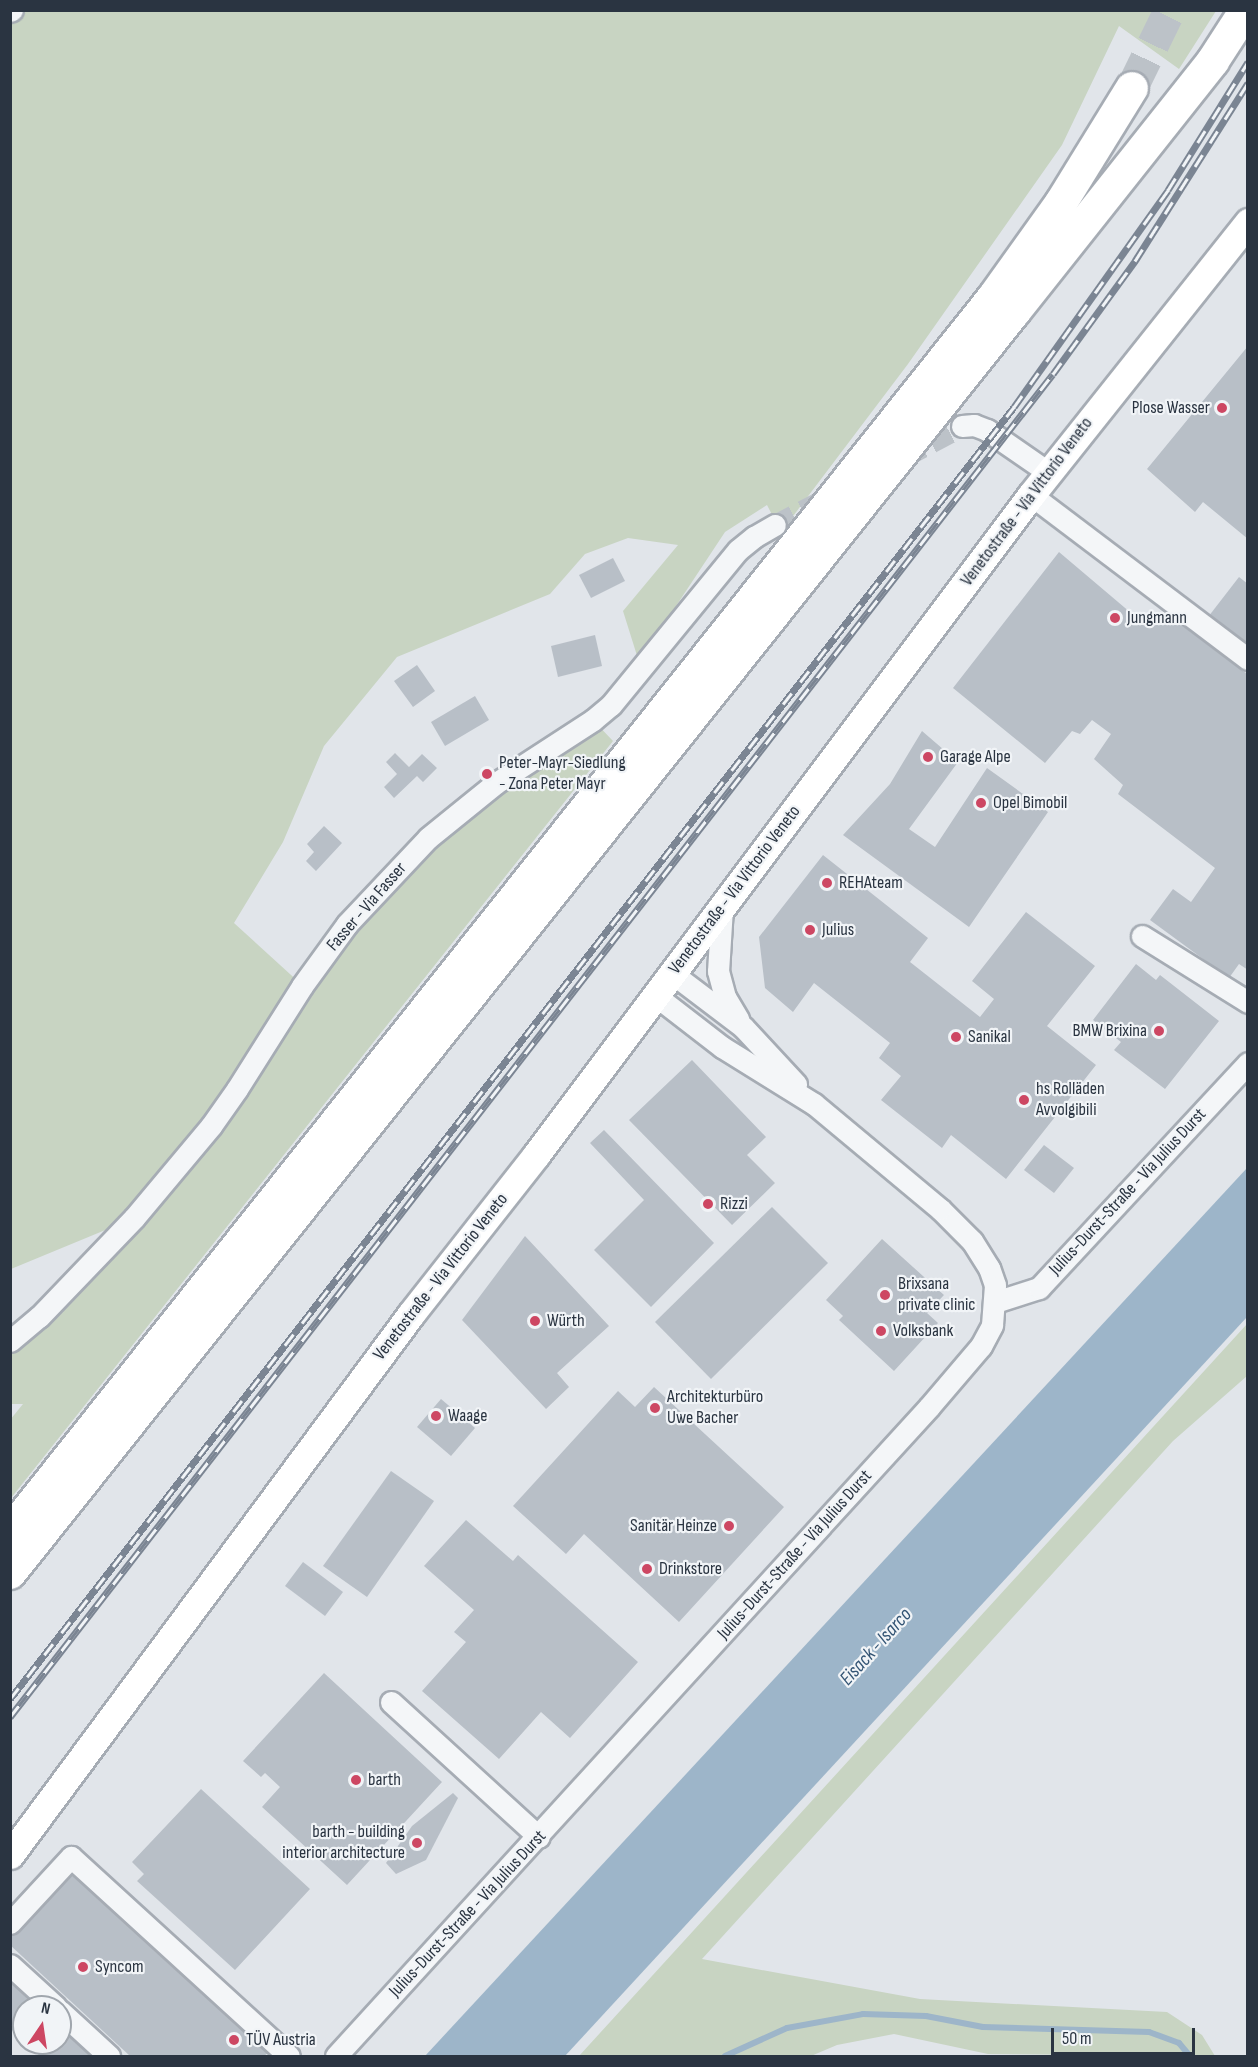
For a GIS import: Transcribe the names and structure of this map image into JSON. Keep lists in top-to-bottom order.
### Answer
{
  "streets": {
    "main road": ["Venetostraße - Via Vittorio Veneto"],
    "street": ["Fasser - Via Fasser", "Julius-Durst-Straße - Via Julius Durst"]
  },
  "water": ["Eisack - Isarco"],
  "places": [
    "Plose Wasser",
    "Jungmann",
    "Garage Alpe",
    "Peter-Mayr-Siedlung - Zona Peter Mayr",
    "Opel Bimobil",
    "REHAteam",
    "Julius",
    "BMW Brixina",
    "Sanikal",
    "hs Rolläden Avvolgibili",
    "Rizzi",
    "Brixsana private clinic",
    "Würth",
    "Volksbank",
    "Architekturbüro Uwe Bacher",
    "Waage",
    "Sanitär Heinze",
    "Drinkstore",
    "barth",
    "barth - building interior architecture",
    "Syncom",
    "TÜV Austria"
  ],
  "scale_bar": "50 m",
  "north": "top"
}
